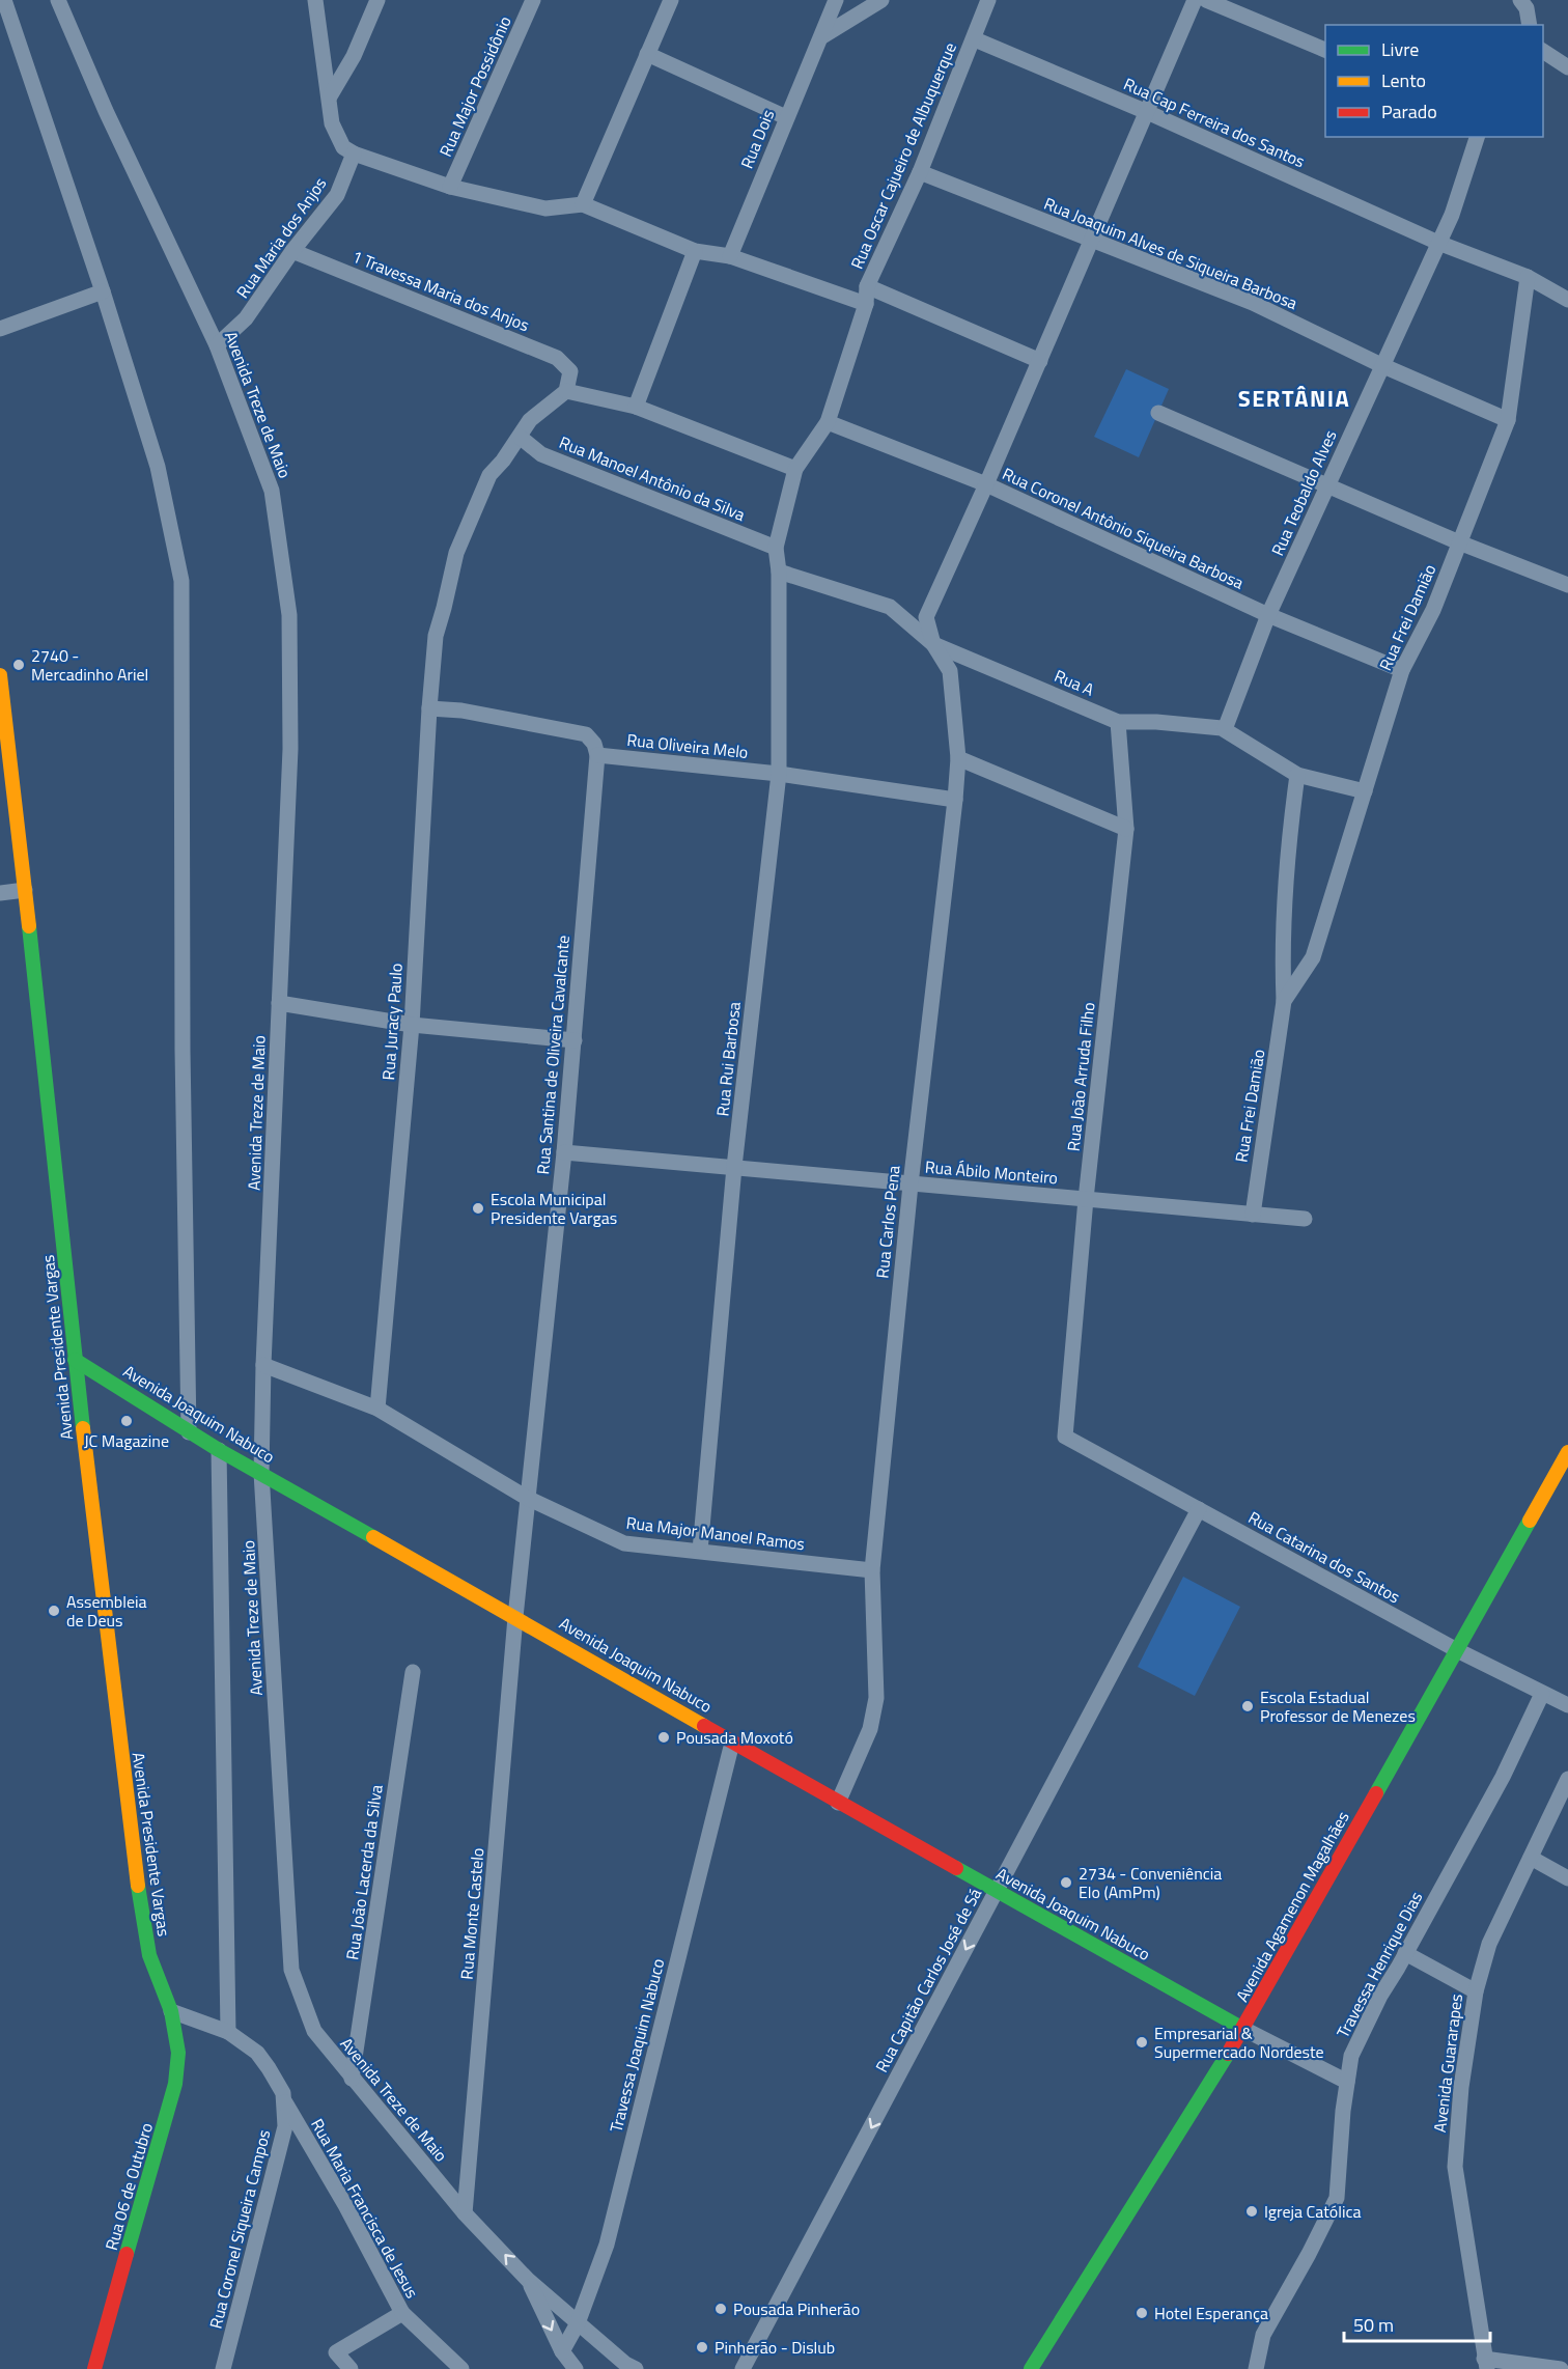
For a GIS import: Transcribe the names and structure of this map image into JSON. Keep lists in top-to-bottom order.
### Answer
{
  "streets": {
    "main road": [
      "Avenida Presidente Vargas",
      "Avenida Joaquim Nabuco",
      "Avenida Agamenon Magalhães",
      "Rua 06 de Outubro"
    ],
    "street": [
      "Rua Major Possidônio",
      "Rua Cap Ferreira dos Santos",
      "Rua Dois",
      "Rua Oscar Cajueiro de Albuquerque",
      "Rua Maria dos Anjos",
      "Rua Joaquim Alves de Siqueira Barbosa",
      "1 Travessa Maria dos Anjos",
      "Avenida Treze de Maio",
      "Rua Manoel Antônio da Silva",
      "Rua Teobaldo Alves",
      "Rua Coronel Antônio Siqueira Barbosa",
      "Rua Frei Damião",
      "Rua A",
      "Rua Oliveira Melo",
      "Rua Juracy Paulo",
      "Rua Santina de Oliveira Cavalcante",
      "Rua Rui Barbosa",
      "Rua João Arruda Filho",
      "Rua Ábilo Monteiro",
      "Rua Carlos Pena",
      "Rua Major Manoel Ramos",
      "Rua Catarina dos Santos",
      "Rua João Lacerda da Silva",
      "Rua Monte Castelo",
      "Travessa Henrique Dias",
      "Rua Capitão Carlos José de Sá",
      "Travessa Joaquim Nabuco",
      "Avenida Guararapes",
      "Rua Maria Francisca de Jesus",
      "Rua Coronel Siqueira Campos"
    ]
  },
  "crossings": [
    ["Rua Cap Ferreira dos Santos", "Rua Oscar Cajueiro de Albuquerque"],
    ["Rua Cap Ferreira dos Santos", "Rua Teobaldo Alves"],
    ["Rua Cap Ferreira dos Santos", "Rua Frei Damião"],
    ["Rua Oscar Cajueiro de Albuquerque", "Rua Joaquim Alves de Siqueira Barbosa"],
    ["Rua Oscar Cajueiro de Albuquerque", "Rua Manoel Antônio da Silva"],
    ["Rua Oscar Cajueiro de Albuquerque", "Rua Coronel Antônio Siqueira Barbosa"],
    ["Rua Oscar Cajueiro de Albuquerque", "Rua A"],
    ["Rua Oscar Cajueiro de Albuquerque", "Rua Rui Barbosa"],
    ["Rua Maria dos Anjos", "1 Travessa Maria dos Anjos"],
    ["Rua Maria dos Anjos", "Avenida Treze de Maio"],
    ["Rua Joaquim Alves de Siqueira Barbosa", "Rua Teobaldo Alves"],
    ["Rua Joaquim Alves de Siqueira Barbosa", "Rua Frei Damião"],
    ["1 Travessa Maria dos Anjos", "Rua Juracy Paulo"],
    ["Avenida Treze de Maio", "Avenida Joaquim Nabuco"],
    ["Avenida Treze de Maio", "Rua Major Manoel Ramos"],
    ["Avenida Treze de Maio", "Rua João Lacerda da Silva"],
    ["Avenida Treze de Maio", "Rua Monte Castelo"],
    ["Avenida Treze de Maio", "Rua Coronel Siqueira Campos"],
    ["Rua Manoel Antônio da Silva", "Rua Juracy Paulo"],
    ["Rua Teobaldo Alves", "Rua Coronel Antônio Siqueira Barbosa"],
    ["Rua Teobaldo Alves", "Rua A"],
    ["Rua Coronel Antônio Siqueira Barbosa", "Rua Frei Damião"],
    ["Rua Frei Damião", "Rua A"],
    ["Rua Frei Damião", "Rua Ábilo Monteiro"],
    ["Rua A", "Rua Rui Barbosa"],
    ["Rua A", "Rua João Arruda Filho"],
    ["Rua A", "Rua Carlos Pena"],
    ["Rua Oliveira Melo", "Rua Santina de Oliveira Cavalcante"],
    ["Rua Oliveira Melo", "Rua Rui Barbosa"],
    ["Rua Oliveira Melo", "Rua Carlos Pena"],
    ["Rua Juracy Paulo", "Rua Major Manoel Ramos"],
    ["Rua Santina de Oliveira Cavalcante", "Rua Ábilo Monteiro"],
    ["Rua Santina de Oliveira Cavalcante", "Avenida Joaquim Nabuco"],
    ["Rua Santina de Oliveira Cavalcante", "Rua Major Manoel Ramos"],
    ["Rua Santina de Oliveira Cavalcante", "Rua Monte Castelo"],
    ["Rua Rui Barbosa", "Rua Ábilo Monteiro"],
    ["Rua Rui Barbosa", "Rua Major Manoel Ramos"],
    ["Rua João Arruda Filho", "Rua Ábilo Monteiro"],
    ["Rua João Arruda Filho", "Rua Catarina dos Santos"],
    ["Rua Ábilo Monteiro", "Rua Carlos Pena"],
    ["Rua Carlos Pena", "Avenida Joaquim Nabuco"],
    ["Rua Carlos Pena", "Rua Major Manoel Ramos"],
    ["Avenida Presidente Vargas", "Avenida Joaquim Nabuco"],
    ["Avenida Presidente Vargas", "Rua 06 de Outubro"],
    ["Avenida Presidente Vargas", "Rua Coronel Siqueira Campos"],
    ["Avenida Joaquim Nabuco", "Avenida Agamenon Magalhães"],
    ["Avenida Joaquim Nabuco", "Rua Monte Castelo"],
    ["Avenida Joaquim Nabuco", "Travessa Henrique Dias"],
    ["Avenida Joaquim Nabuco", "Rua Capitão Carlos José de Sá"],
    ["Avenida Joaquim Nabuco", "Travessa Joaquim Nabuco"],
    ["Rua Catarina dos Santos", "Avenida Agamenon Magalhães"],
    ["Rua Catarina dos Santos", "Travessa Henrique Dias"],
    ["Rua Catarina dos Santos", "Rua Capitão Carlos José de Sá"],
    ["Rua 06 de Outubro", "Rua Coronel Siqueira Campos"],
    ["Rua Maria Francisca de Jesus", "Rua Coronel Siqueira Campos"]
  ],
  "one_way": ["Rua Capitão Carlos José de Sá"],
  "districts": ["SERTÂNIA"],
  "places": [
    "2740 - Mercadinho Ariel",
    "Escola Municipal Presidente Vargas",
    "JC Magazine",
    "Assembleia de Deus",
    "Escola Estadual Professor de Menezes",
    "Pousada Moxotó",
    "2734 - Conveniência Elo (AmPm)",
    "Empresarial & Supermercado Nordeste",
    "Igreja Católica",
    "Pousada Pinherão",
    "Hotel Esperança",
    "Pinherão - Dislub"
  ],
  "legend": ["Livre", "Lento", "Parado"],
  "scale_bar": "50 m"
}
